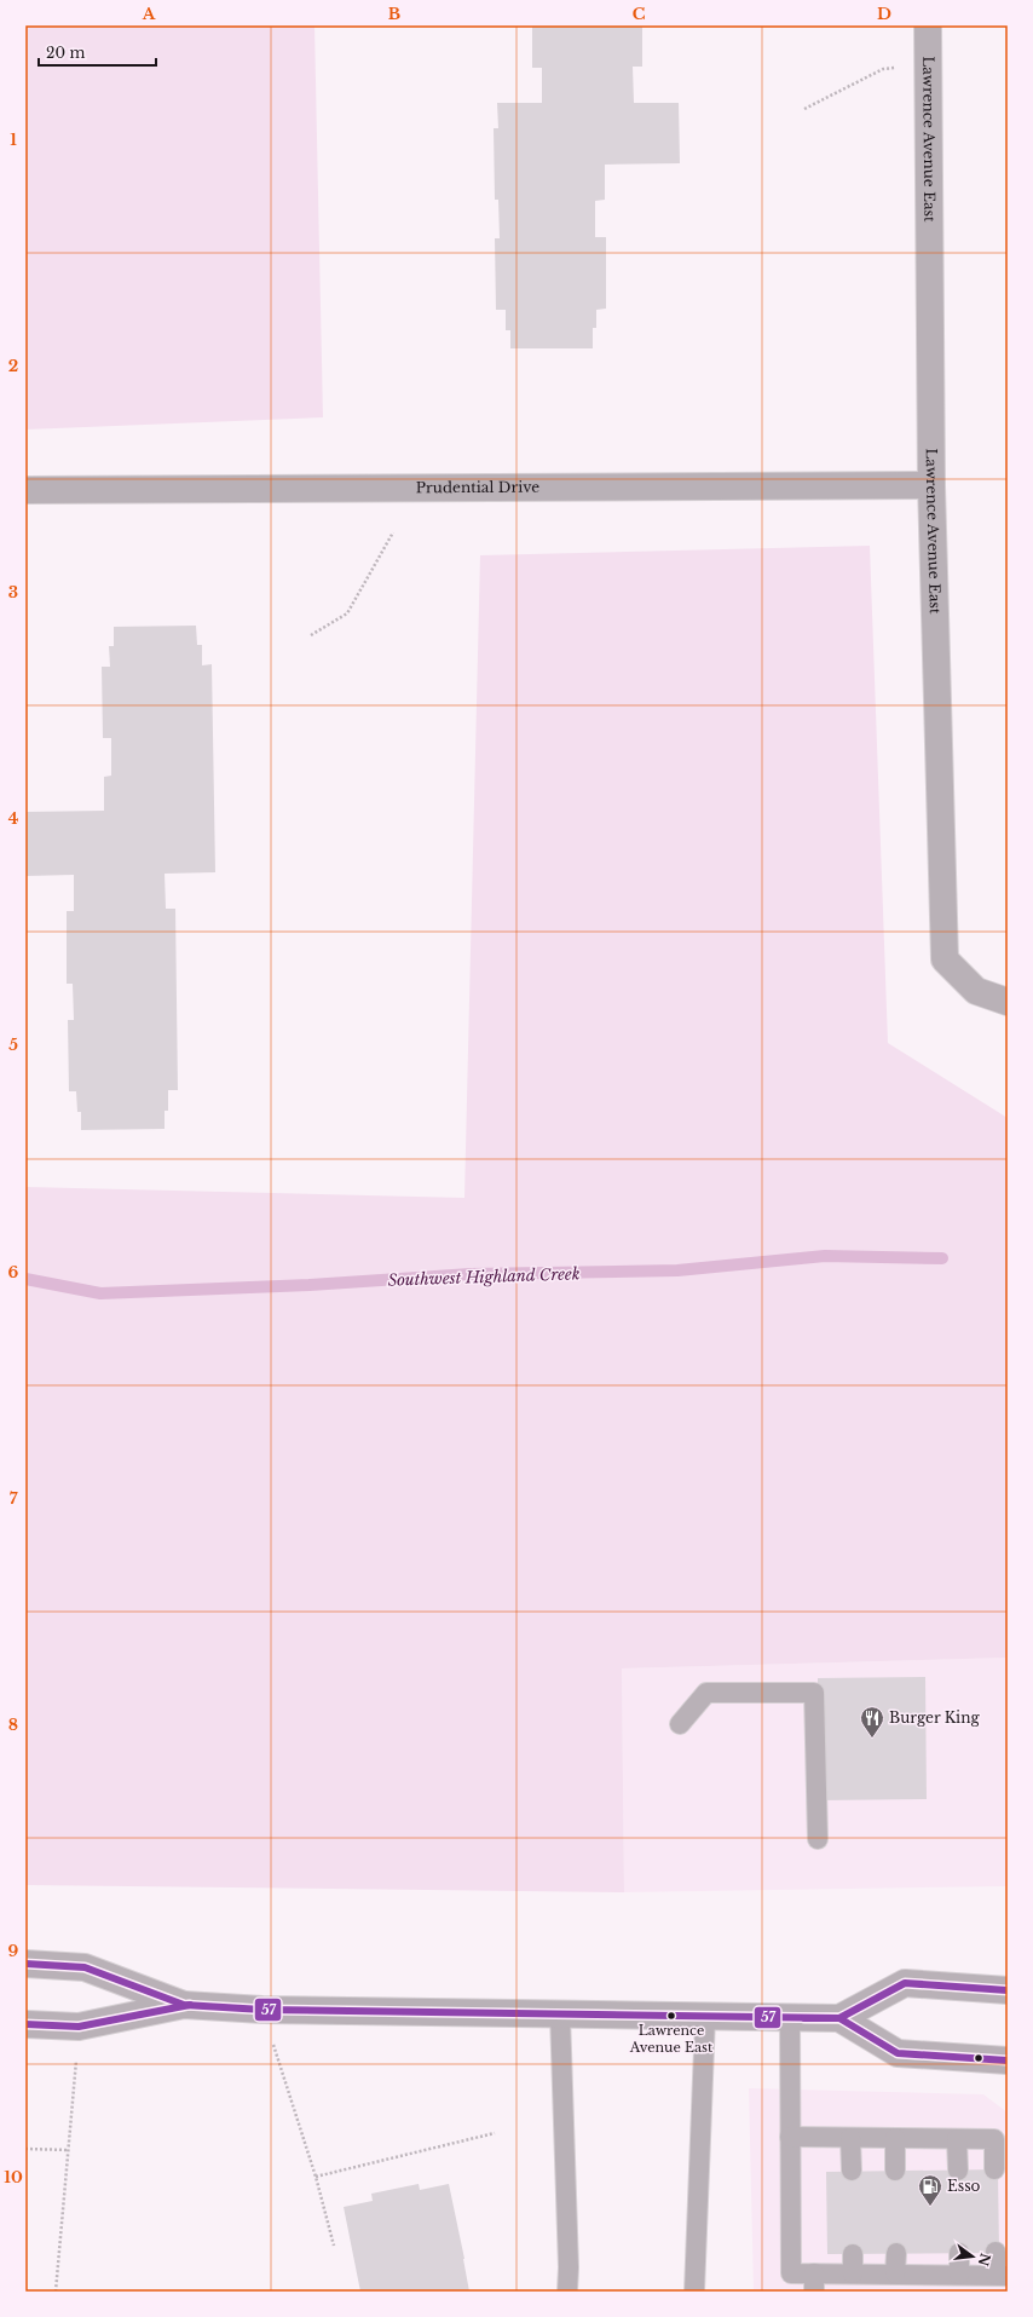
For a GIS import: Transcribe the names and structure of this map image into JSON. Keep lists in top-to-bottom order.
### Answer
{
  "streets": {
    "street": ["Lawrence Avenue East", "Prudential Drive"]
  },
  "crossings": [
    ["Lawrence Avenue East", "Prudential Drive"]
  ],
  "water": ["Southwest Highland Creek"],
  "places": {
    "restaurant": ["Burger King"],
    "other": ["Lawrence Avenue East"],
    "fuel station": ["Esso"]
  },
  "lines": ["transit line 57"],
  "scale_bar": "20 m",
  "north": "right",
  "grid": {
    "columns": [
      "A",
      "B",
      "C",
      "D"
    ],
    "rows": [
      "1",
      "2",
      "3",
      "4",
      "5",
      "6",
      "7",
      "8",
      "9",
      "10"
    ]
  }
}
